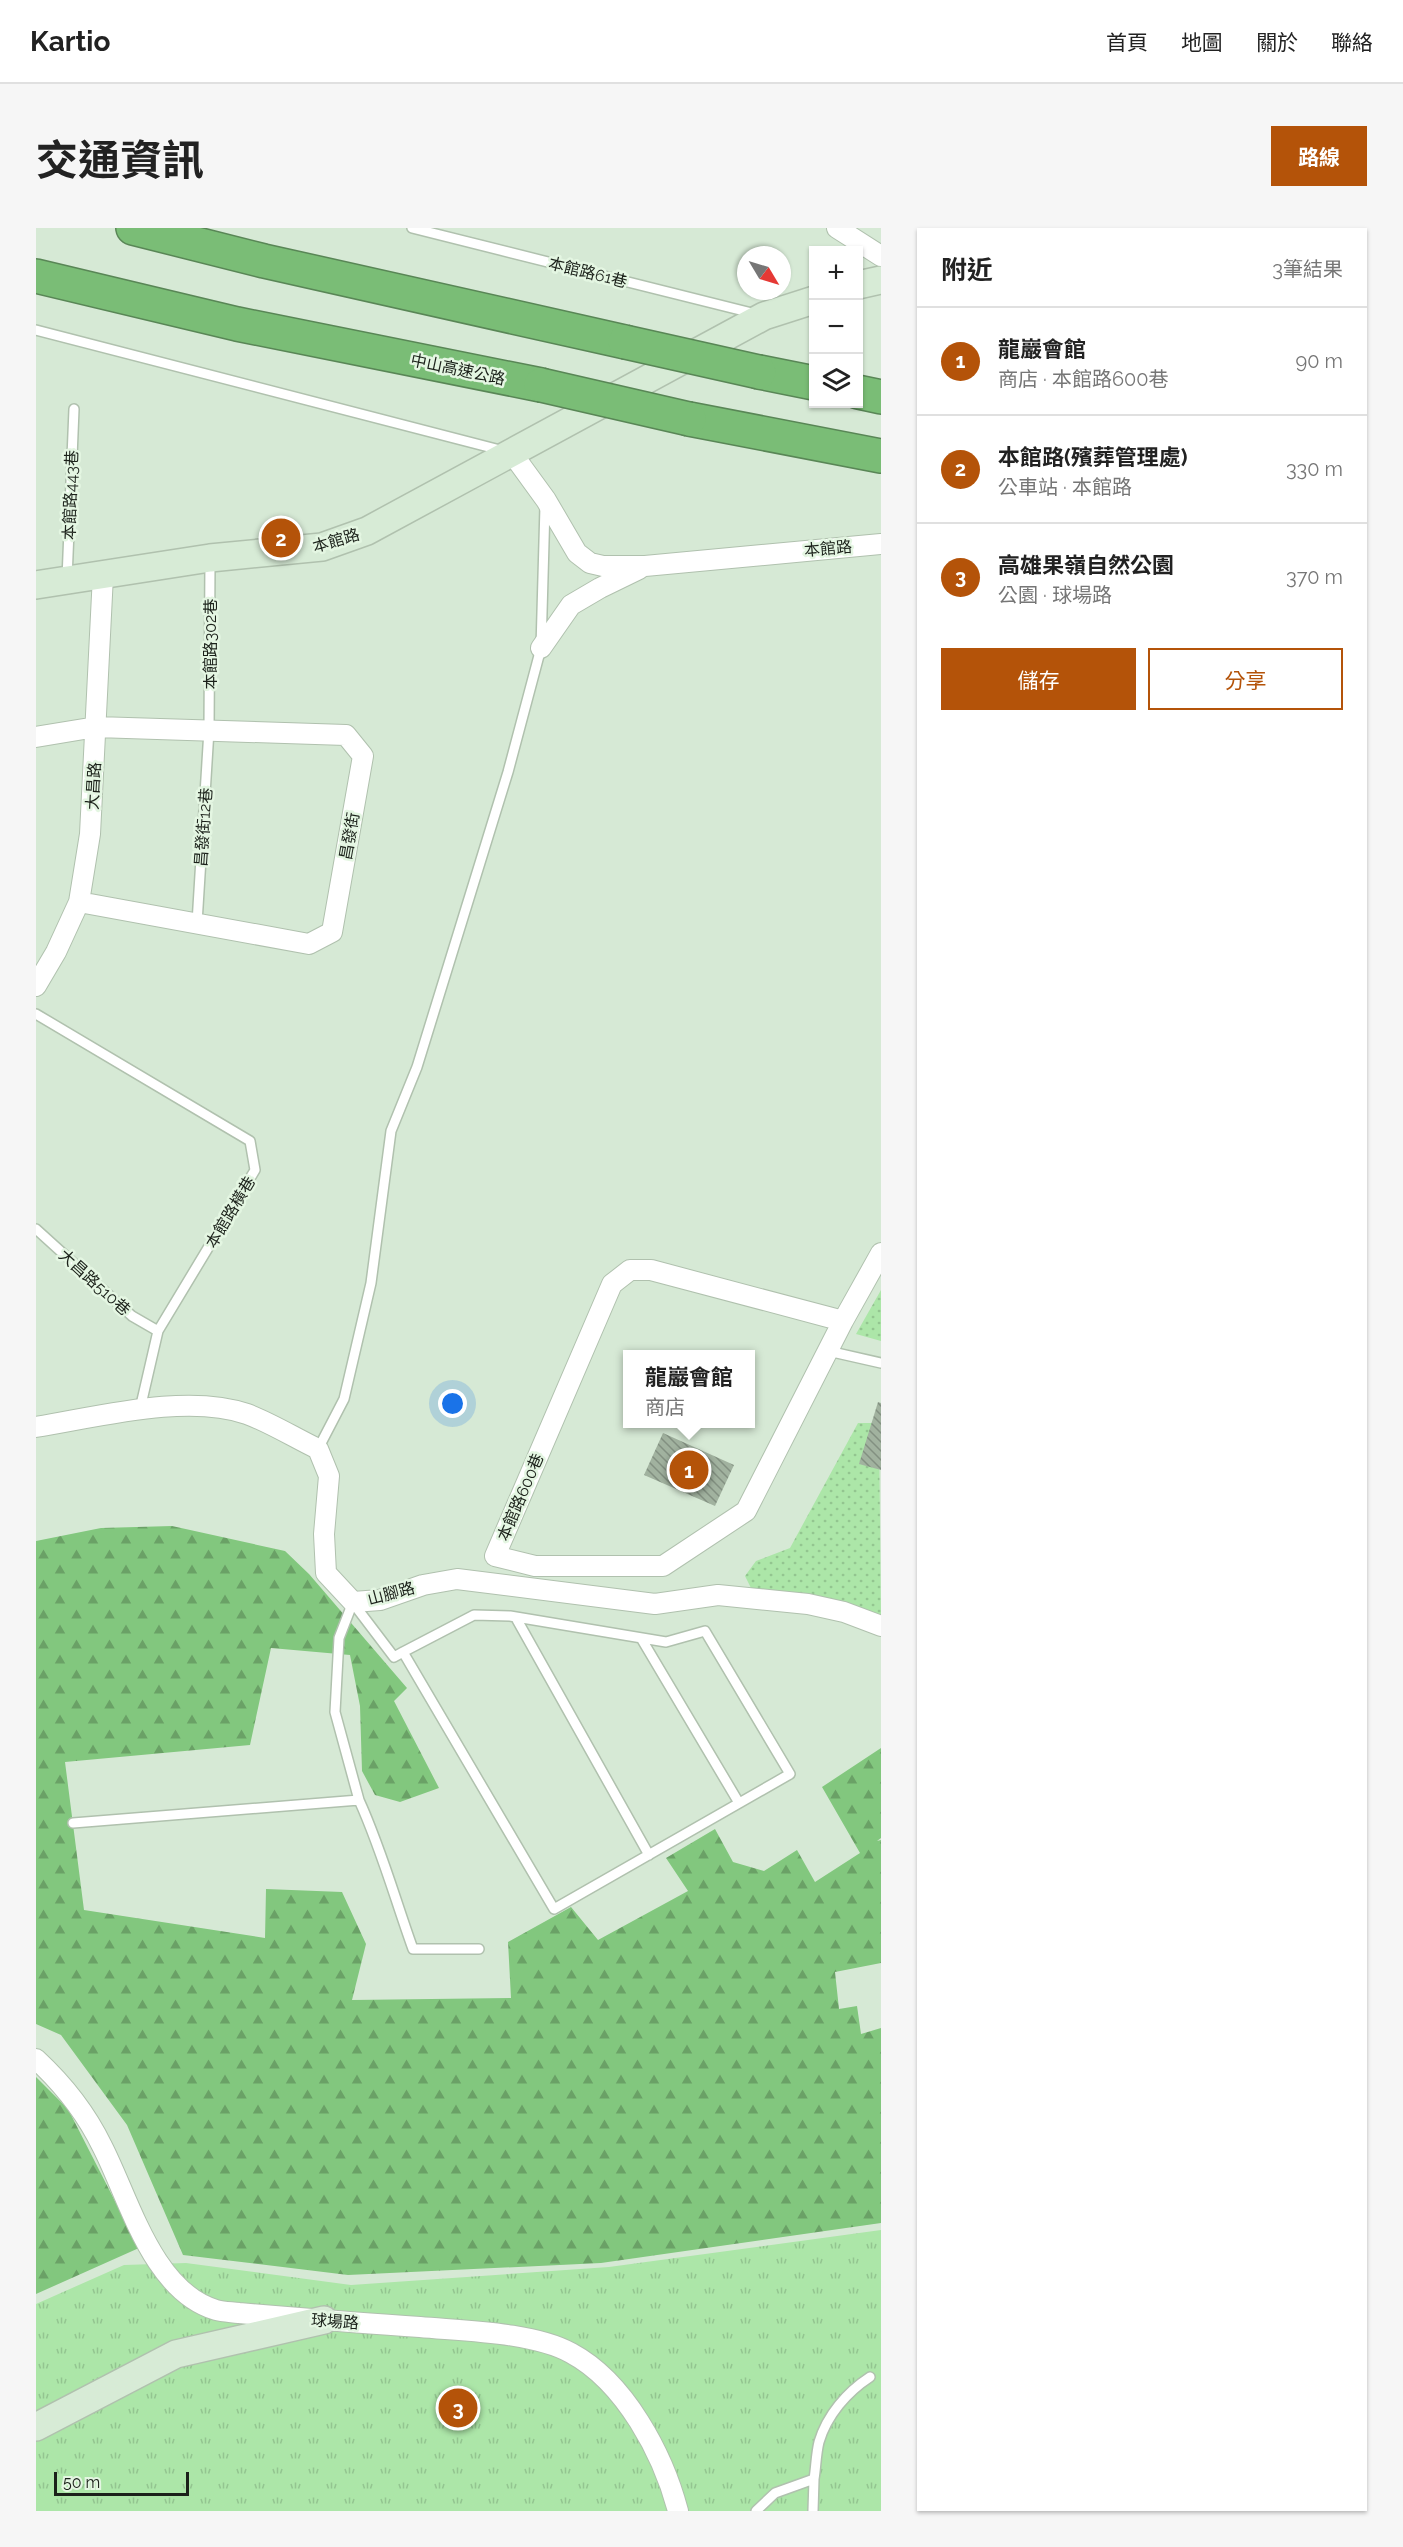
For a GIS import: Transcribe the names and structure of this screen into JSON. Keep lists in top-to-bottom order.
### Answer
{
  "streets": {
    "highway": ["中山高速公路"],
    "street": [
      "本館路",
      "大昌路",
      "昌發街",
      "本館路600巷",
      "山腳路",
      "球場路"
    ],
    "lane": [
      "本館路61巷",
      "本館路443巷",
      "本館路302巷",
      "昌發街12巷",
      "本館路橫巷",
      "大昌路510巷"
    ]
  },
  "crossings": [
    ["本館路61巷", "本館路"],
    ["本館路443巷", "本館路"],
    ["本館路", "本館路302巷"],
    ["本館路", "大昌路"],
    ["本館路302巷", "昌發街12巷"],
    ["本館路302巷", "昌發街"],
    ["大昌路", "昌發街"],
    ["昌發街12巷", "昌發街"],
    ["本館路橫巷", "大昌路510巷"]
  ],
  "scale_bar": "50 m",
  "north": "bottom right",
  "page": {
    "header": "Kartio",
    "nav": [
      "首頁",
      "地圖",
      "關於",
      "聯絡"
    ],
    "title": "交通資訊",
    "buttons": [
      "路線",
      ["儲存", "分享"]
    ],
    "heading": ["附近", "3筆結果"],
    "map_buttons": ["+", "−"],
    "list": [
      {
        "mark": "1",
        "name": "龍巖會館",
        "note": "商店 · 本館路600巷",
        "value": "90 m"
      },
      {
        "mark": "2",
        "name": "本館路(殯葬管理處)",
        "note": "公車站 · 本館路",
        "value": "330 m"
      },
      {
        "mark": "3",
        "name": "高雄果嶺自然公園",
        "note": "公園 · 球場路",
        "value": "370 m"
      }
    ],
    "pins": ["2", "1", "3"],
    "popup": ["龍巖會館", "商店"],
    "scale": "50 m"
  }
}
